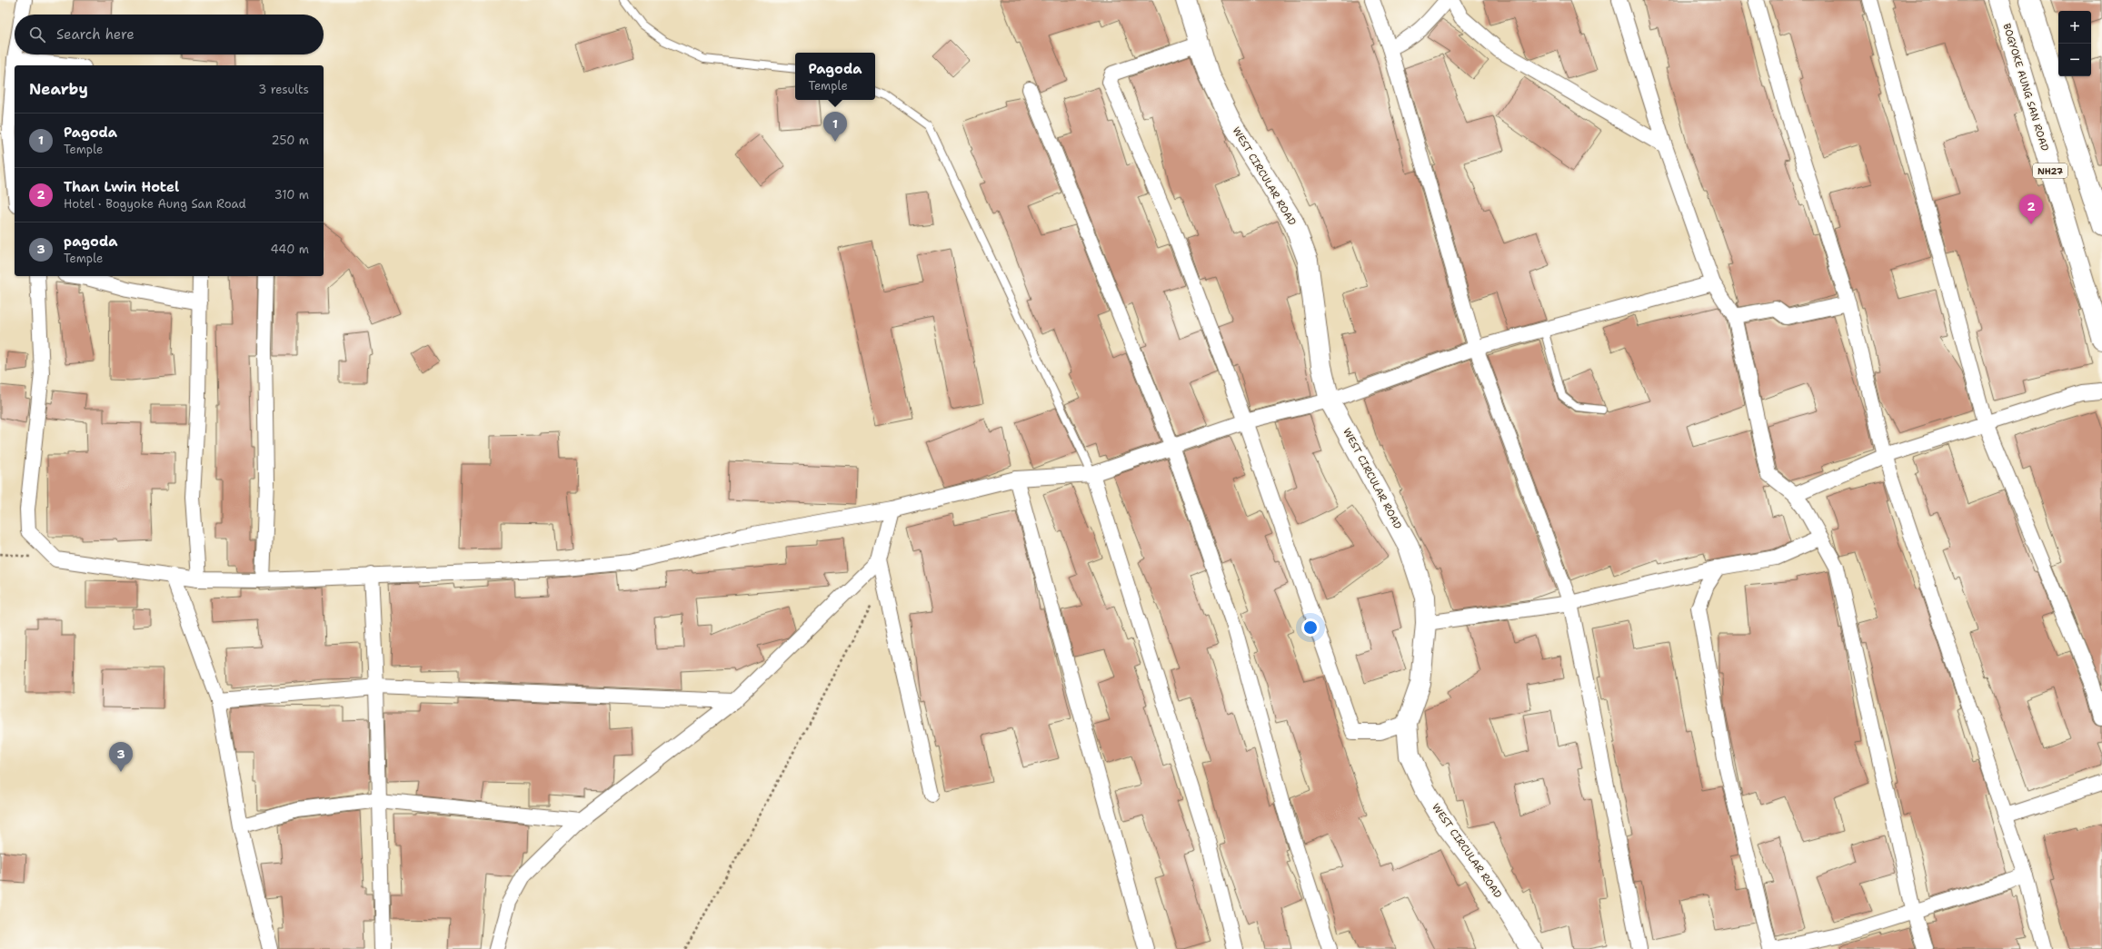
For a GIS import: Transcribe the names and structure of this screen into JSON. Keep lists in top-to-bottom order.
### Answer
{
  "streets": {
    "main road": ["BOGYOKE AUNG SAN ROAD", "NH27", "WEST CIRCULAR ROAD"]
  },
  "page": {
    "map_buttons": ["+", "−"],
    "search": "Search here",
    "popup": ["Pagoda", "Temple"],
    "heading": ["Nearby", "3 results"],
    "pins": ["1", "2", "3"],
    "list": [
      {
        "mark": "1",
        "name": "Pagoda",
        "note": "Temple",
        "value": "250 m"
      },
      {
        "mark": "2",
        "name": "Than Lwin Hotel",
        "note": "Hotel · Bogyoke Aung San Road",
        "value": "310 m"
      },
      {
        "mark": "3",
        "name": "pagoda",
        "note": "Temple",
        "value": "440 m"
      }
    ]
  }
}
